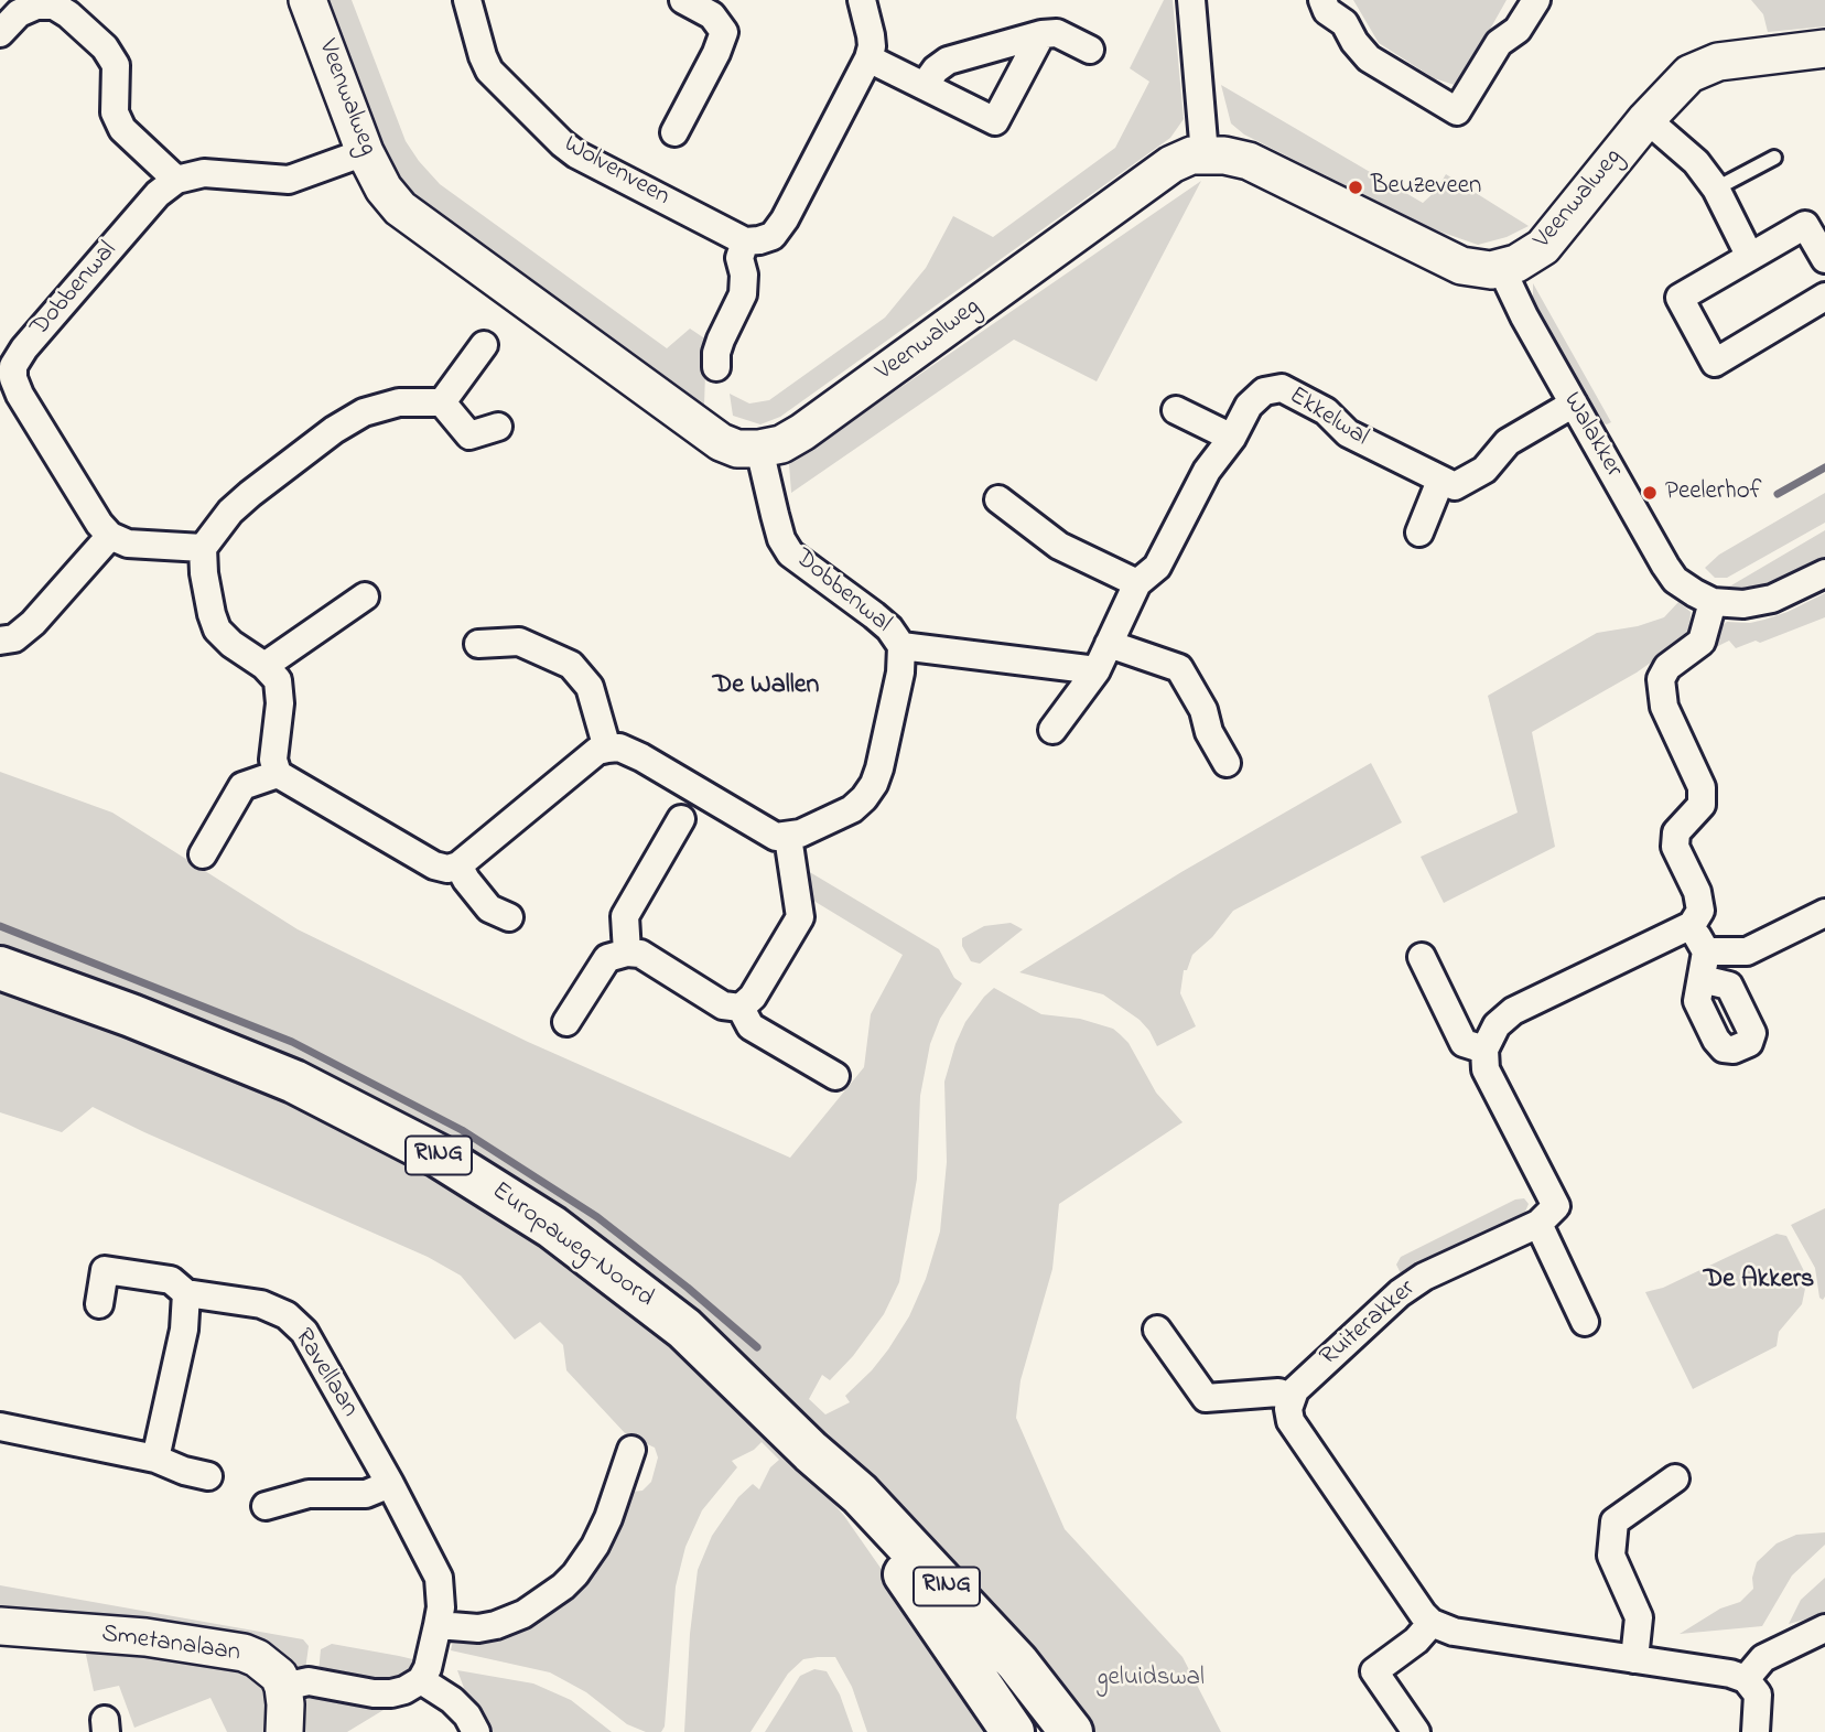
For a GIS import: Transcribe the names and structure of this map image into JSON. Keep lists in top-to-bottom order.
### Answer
{
  "streets": {
    "main road": ["RING", "Europaweg-Noord"],
    "street": [
      "Veenwalweg",
      "Wolvenveen",
      "Dobbenwal",
      "Ekkelwal",
      "Walakker",
      "Ruiterakker",
      "Ravellaan",
      "Smetanalaan"
    ]
  },
  "crossings": [
    ["Veenwalweg", "Dobbenwal"],
    ["Veenwalweg", "Walakker"]
  ],
  "districts": ["De Wallen", "De Akkers"],
  "parks": ["geluidswal"],
  "places": ["Beuzeveen", "Peelerhof"]
}
